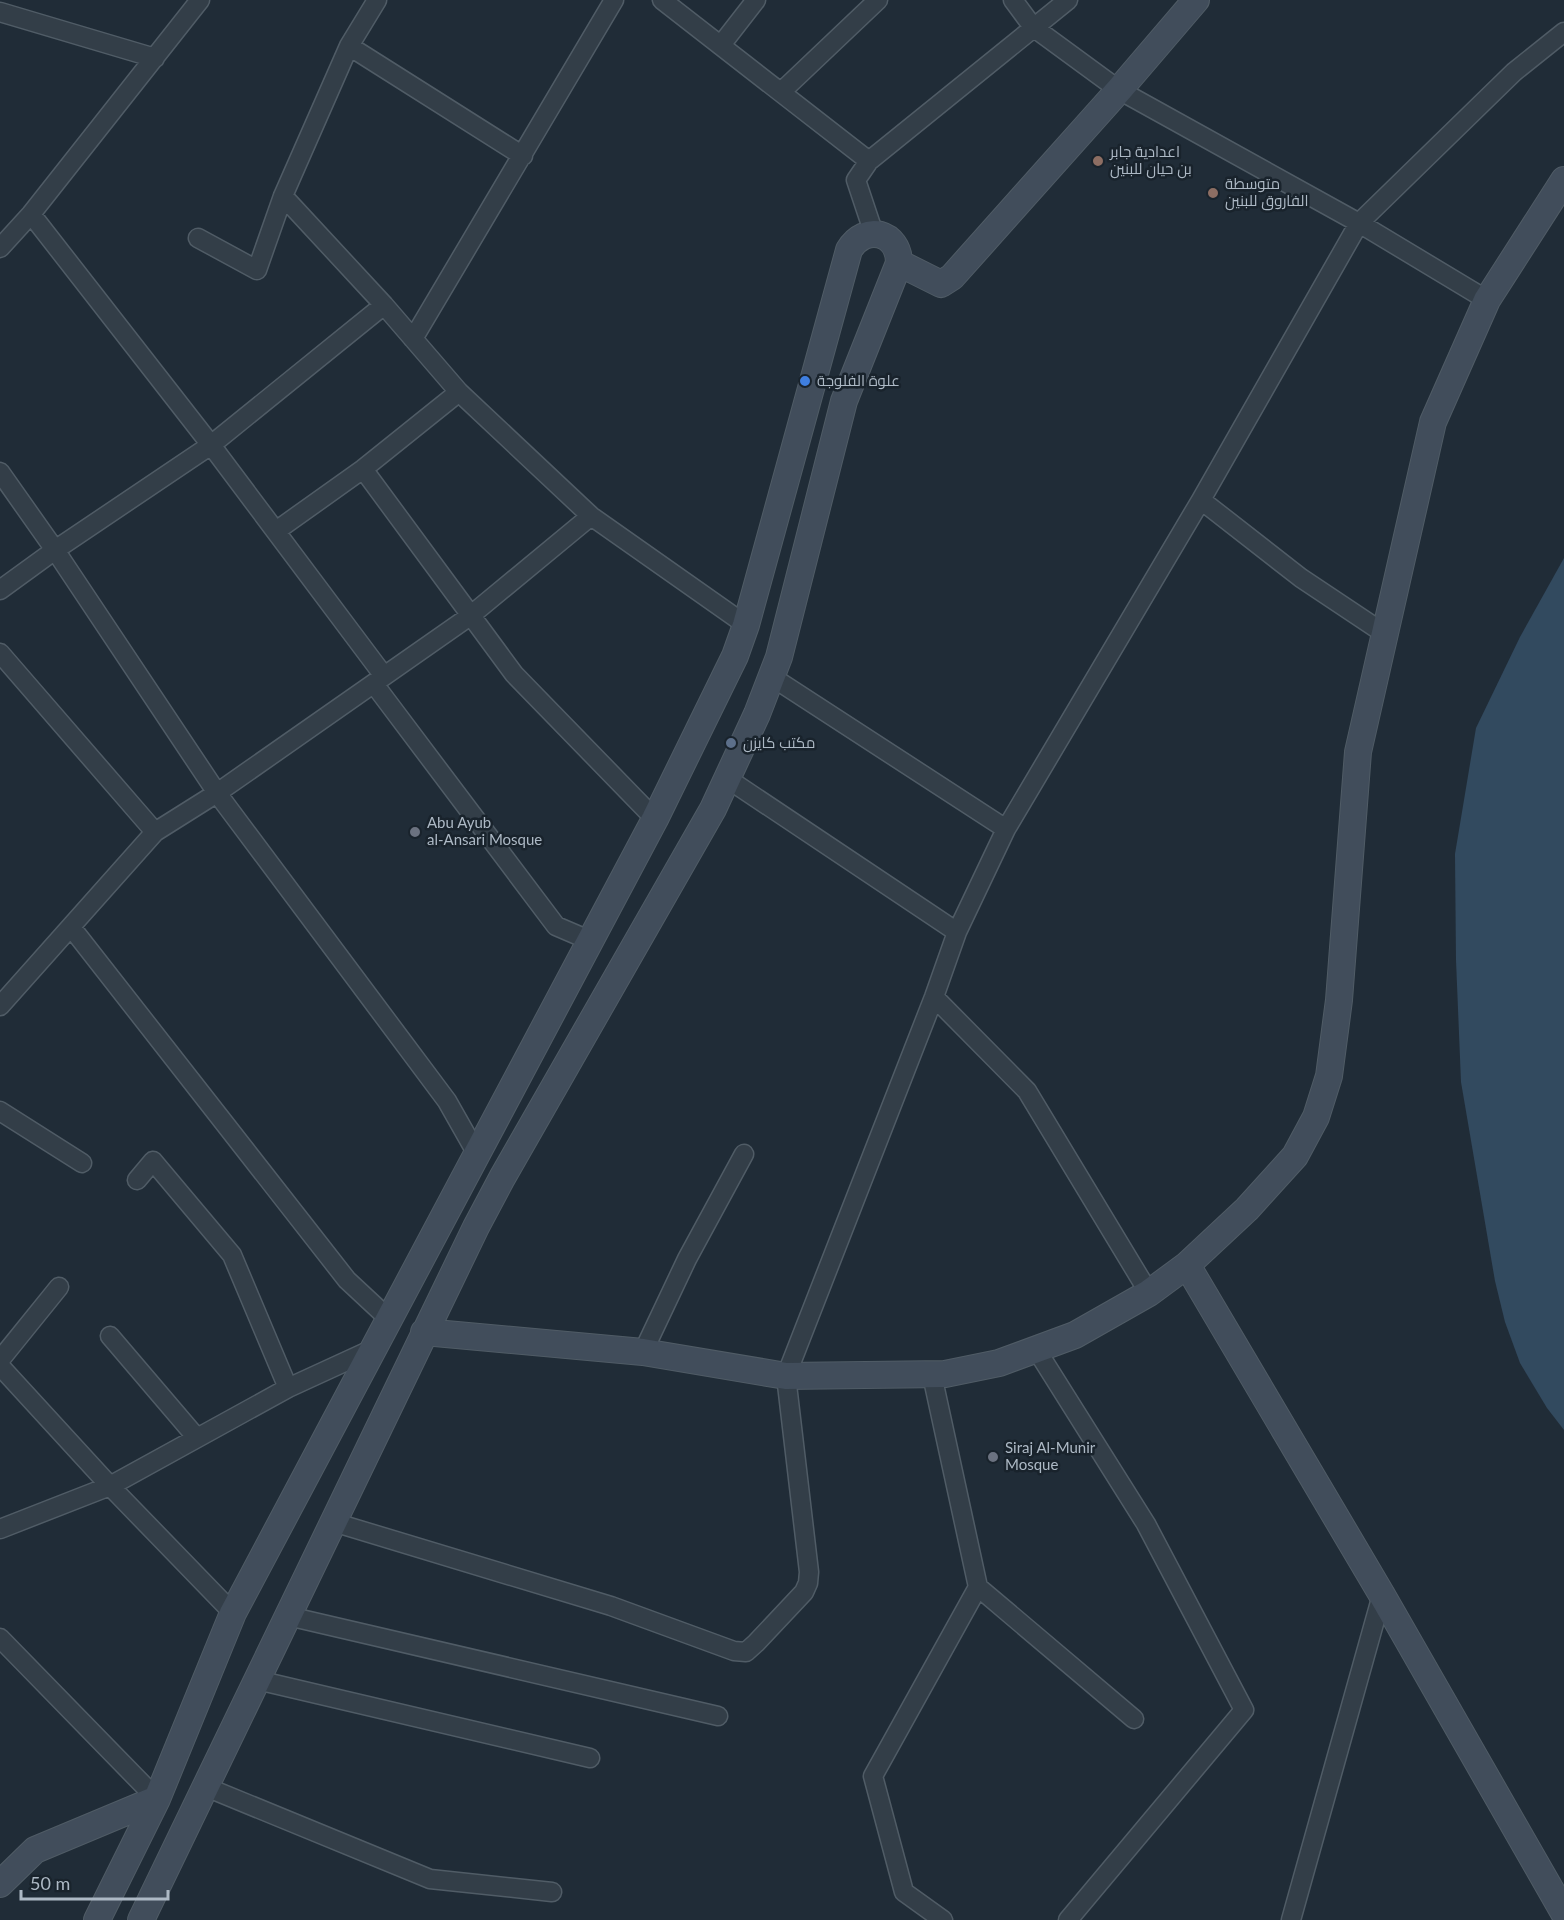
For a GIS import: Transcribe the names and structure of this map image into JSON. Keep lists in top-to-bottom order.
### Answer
{
  "places": [
    "اعدادية جابر بن حيان للبنين",
    "متوسطة الفاروق للبنين",
    "علوة الفلوجة",
    "مكتب كايزن",
    "Abu Ayub al-Ansari Mosque",
    "Siraj Al-Munir Mosque"
  ],
  "scale_bar": "50 m"
}
